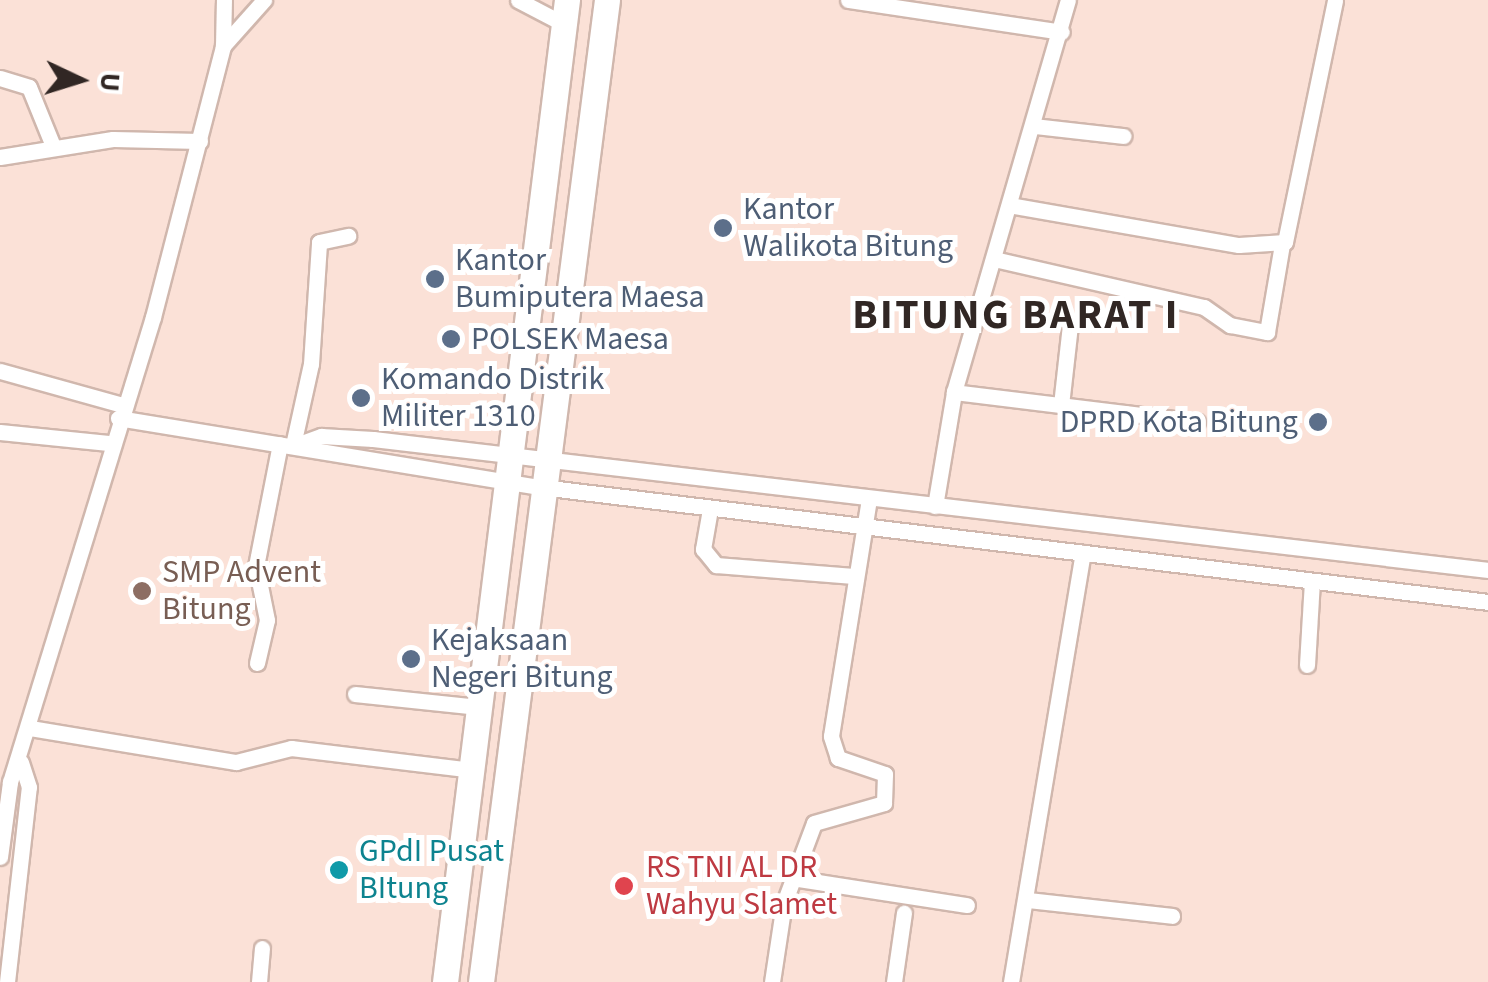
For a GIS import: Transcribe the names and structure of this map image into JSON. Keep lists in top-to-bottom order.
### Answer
{
  "districts": ["BITUNG BARAT I"],
  "places": [
    "Kantor Walikota Bitung",
    "Kantor Bumiputera Maesa",
    "POLSEK Maesa",
    "Komando Distrik Militer 1310",
    "DPRD Kota Bitung",
    "SMP Advent Bitung",
    "Kejaksaan Negeri Bitung",
    "GPdI Pusat BItung",
    "RS TNI AL DR Wahyu Slamet"
  ],
  "north": "right"
}
